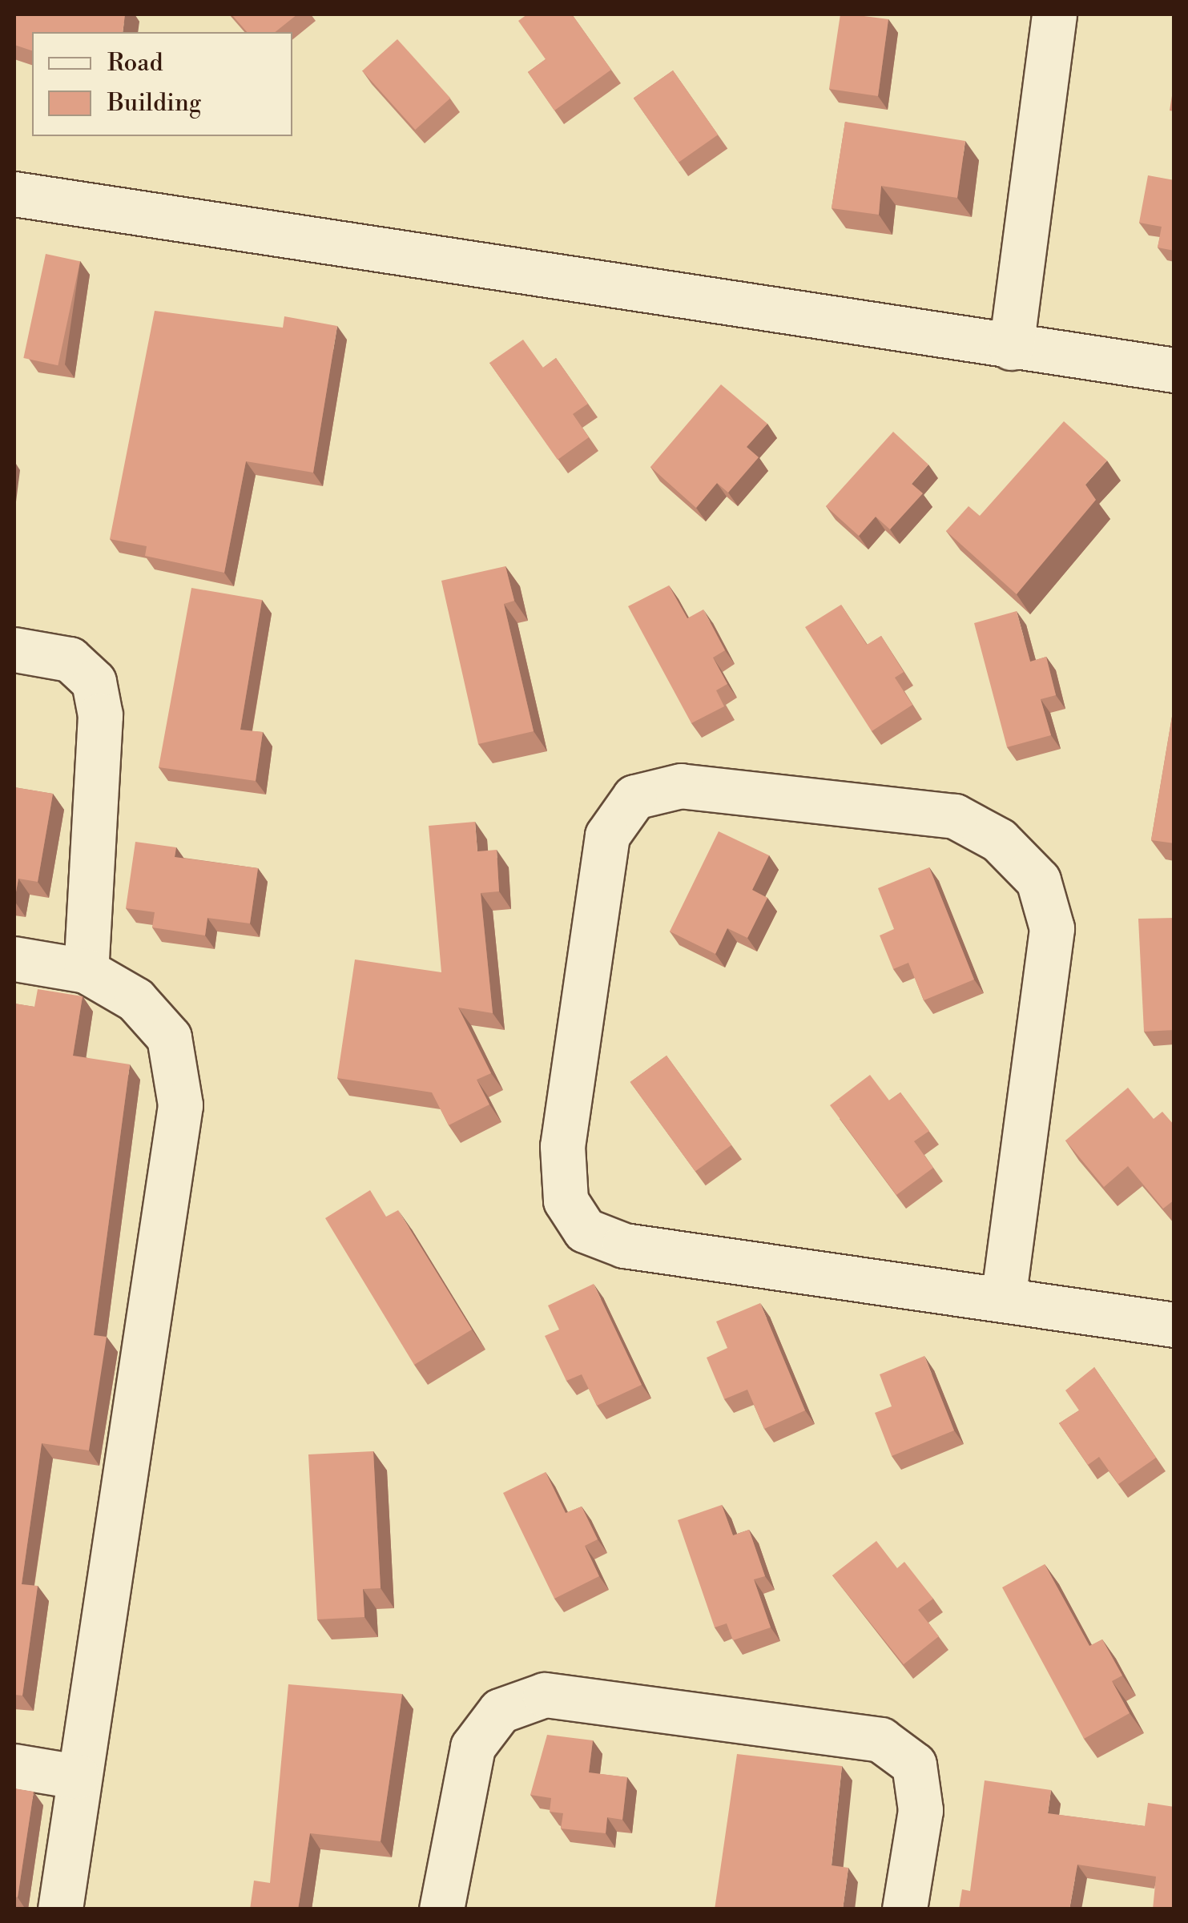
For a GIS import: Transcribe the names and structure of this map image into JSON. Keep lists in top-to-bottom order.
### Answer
{
  "legend": ["Road", "Building"]
}
